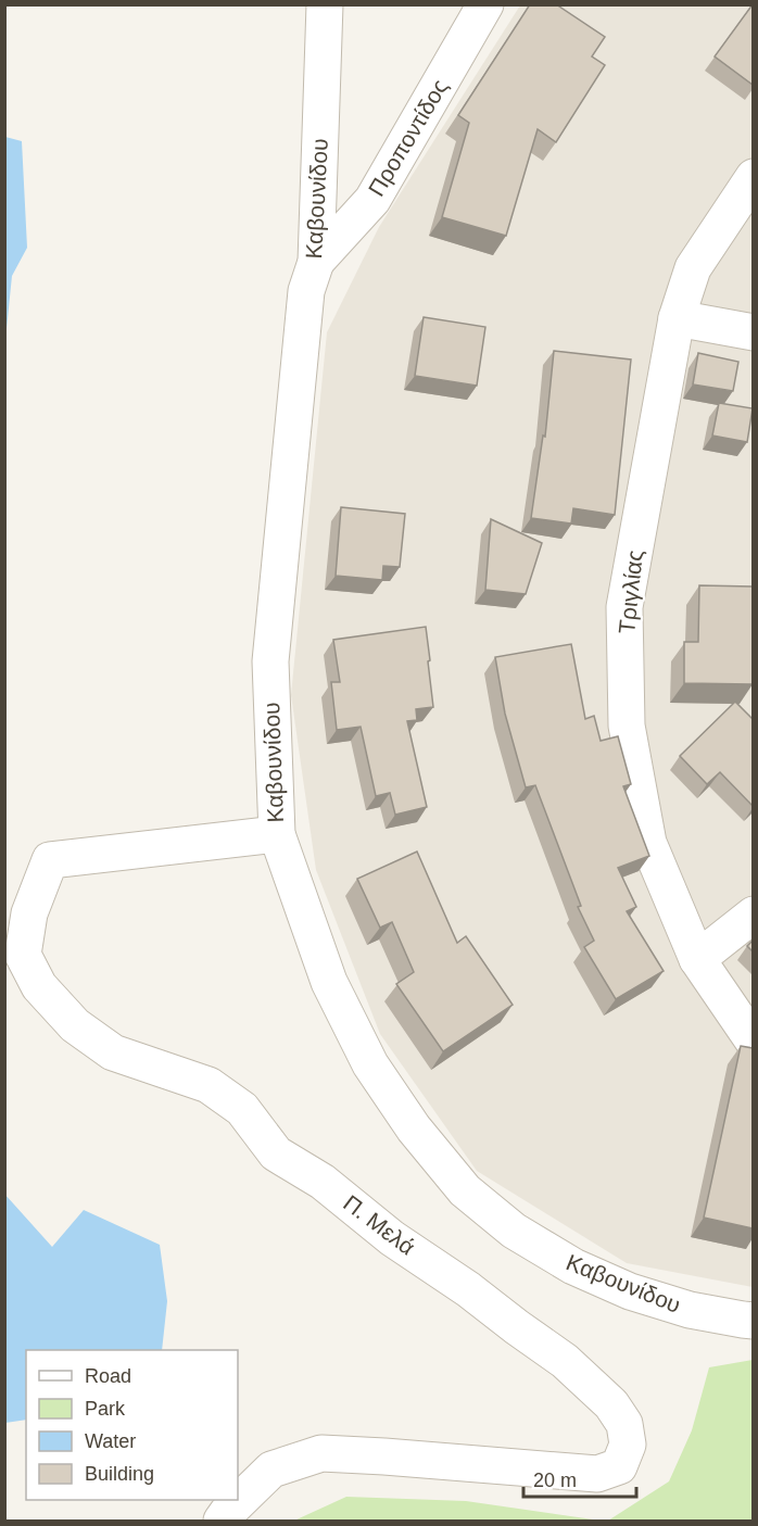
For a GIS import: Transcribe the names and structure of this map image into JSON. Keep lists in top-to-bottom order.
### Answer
{
  "streets": {
    "street": [
      "Προποντίδος",
      "Καβουνίδου",
      "Τριγλίας",
      "Π. Μελά"
    ]
  },
  "crossings": [
    ["Προποντίδος", "Καβουνίδου"],
    ["Καβουνίδου", "Π. Μελά"]
  ],
  "legend": [
    "Road",
    "Park",
    "Water",
    "Building"
  ],
  "scale_bar": "20 m"
}
